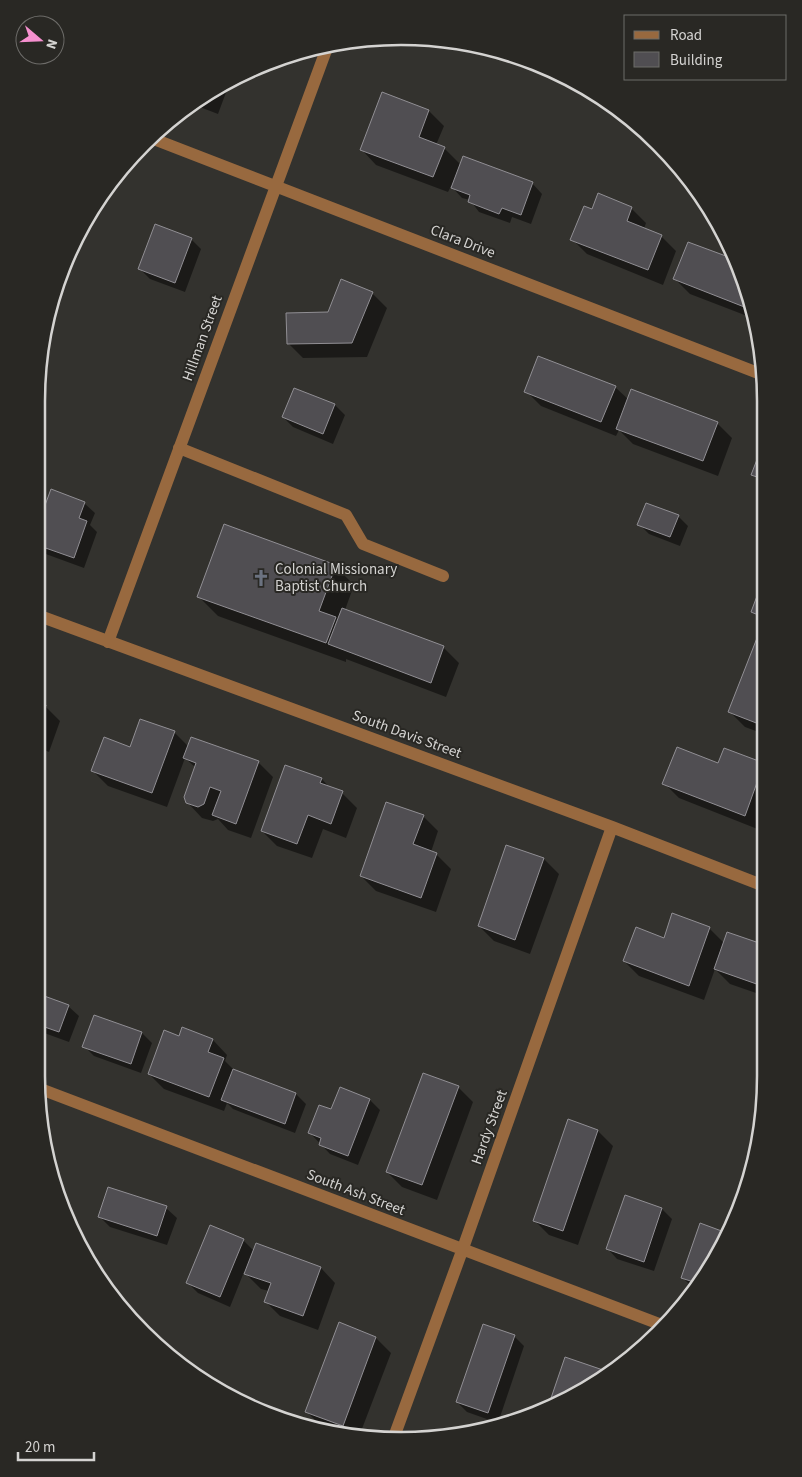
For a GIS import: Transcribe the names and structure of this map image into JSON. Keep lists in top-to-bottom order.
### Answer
{
  "streets": {
    "street": [
      "Clara Drive",
      "Hillman Street",
      "South Davis Street",
      "Hardy Street",
      "South Ash Street"
    ]
  },
  "crossings": [
    ["Clara Drive", "Hillman Street"],
    ["Hillman Street", "South Davis Street"],
    ["South Davis Street", "Hardy Street"],
    ["Hardy Street", "South Ash Street"]
  ],
  "places": {
    "church": ["Colonial Missionary Baptist Church"]
  },
  "legend": ["Road", "Building"],
  "scale_bar": "20 m",
  "north": "right"
}
